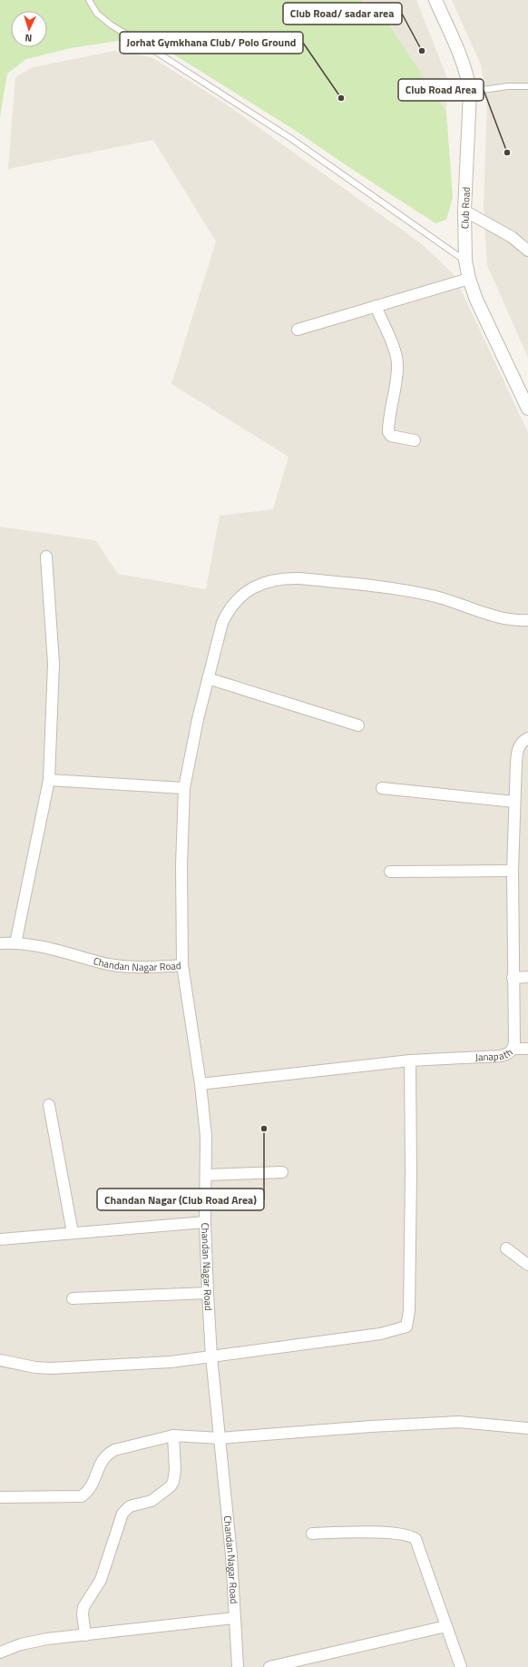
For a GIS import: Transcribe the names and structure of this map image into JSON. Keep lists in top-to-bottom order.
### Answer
{
  "streets": {
    "street": ["Club Road", "Chandan Nagar Road", "Janapath"]
  },
  "crossings": [
    ["Chandan Nagar Road", "Janapath"]
  ],
  "places": [
    "Club Road/ sadar area",
    "Jorhat Gymkhana Club/ Polo Ground",
    "Club Road Area",
    "Chandan Nagar (Club Road Area)"
  ],
  "north": "bottom"
}
